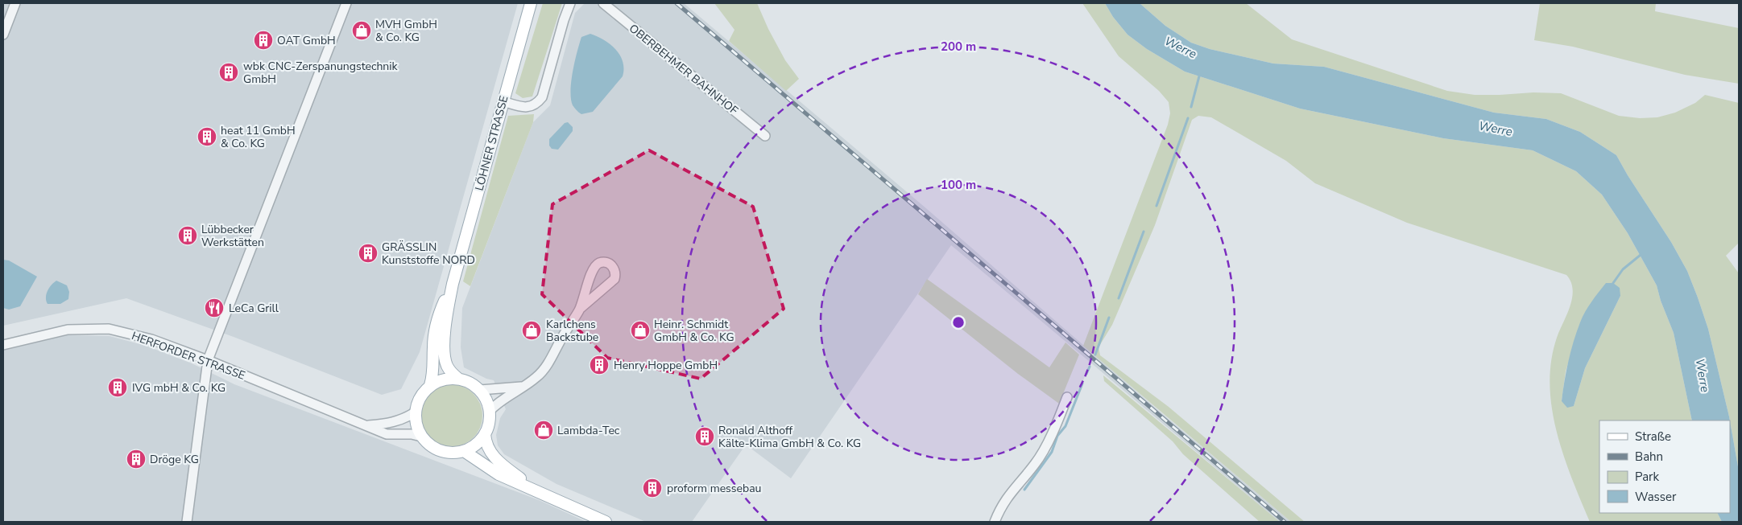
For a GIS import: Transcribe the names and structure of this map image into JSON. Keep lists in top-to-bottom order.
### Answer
{
  "streets": {
    "main road": ["LÖHNER STRASSE"],
    "street": ["OBERBEHMER BAHNHOF", "HERFORDER STRASSE"]
  },
  "crossings": [
    ["LÖHNER STRASSE", "HERFORDER STRASSE"]
  ],
  "water": ["Werre"],
  "places": {
    "shop": [
      "MVH GmbH & Co. KG",
      "Karlchens Backstube",
      "Heinr. Schmidt GmbH & Co. KG",
      "Lambda-Tec"
    ],
    "building": [
      "OAT GmbH",
      "wbk CNC-Zerspanungstechnik GmbH",
      "heat 11 GmbH & Co. KG",
      "Lübbecker Werkstätten",
      "GRÄSSLIN Kunststoffe NORD",
      "Henry Hoppe GmbH",
      "IVG mbH & Co. KG",
      "Ronald Althoff Kälte-Klima GmbH & Co. KG",
      "Dröge KG",
      "proform messebau"
    ],
    "restaurant": ["LeCa Grill"]
  },
  "legend": [
    "Straße",
    "Bahn",
    "Park",
    "Wasser"
  ],
  "rings": ["200 m", "100 m"]
}
